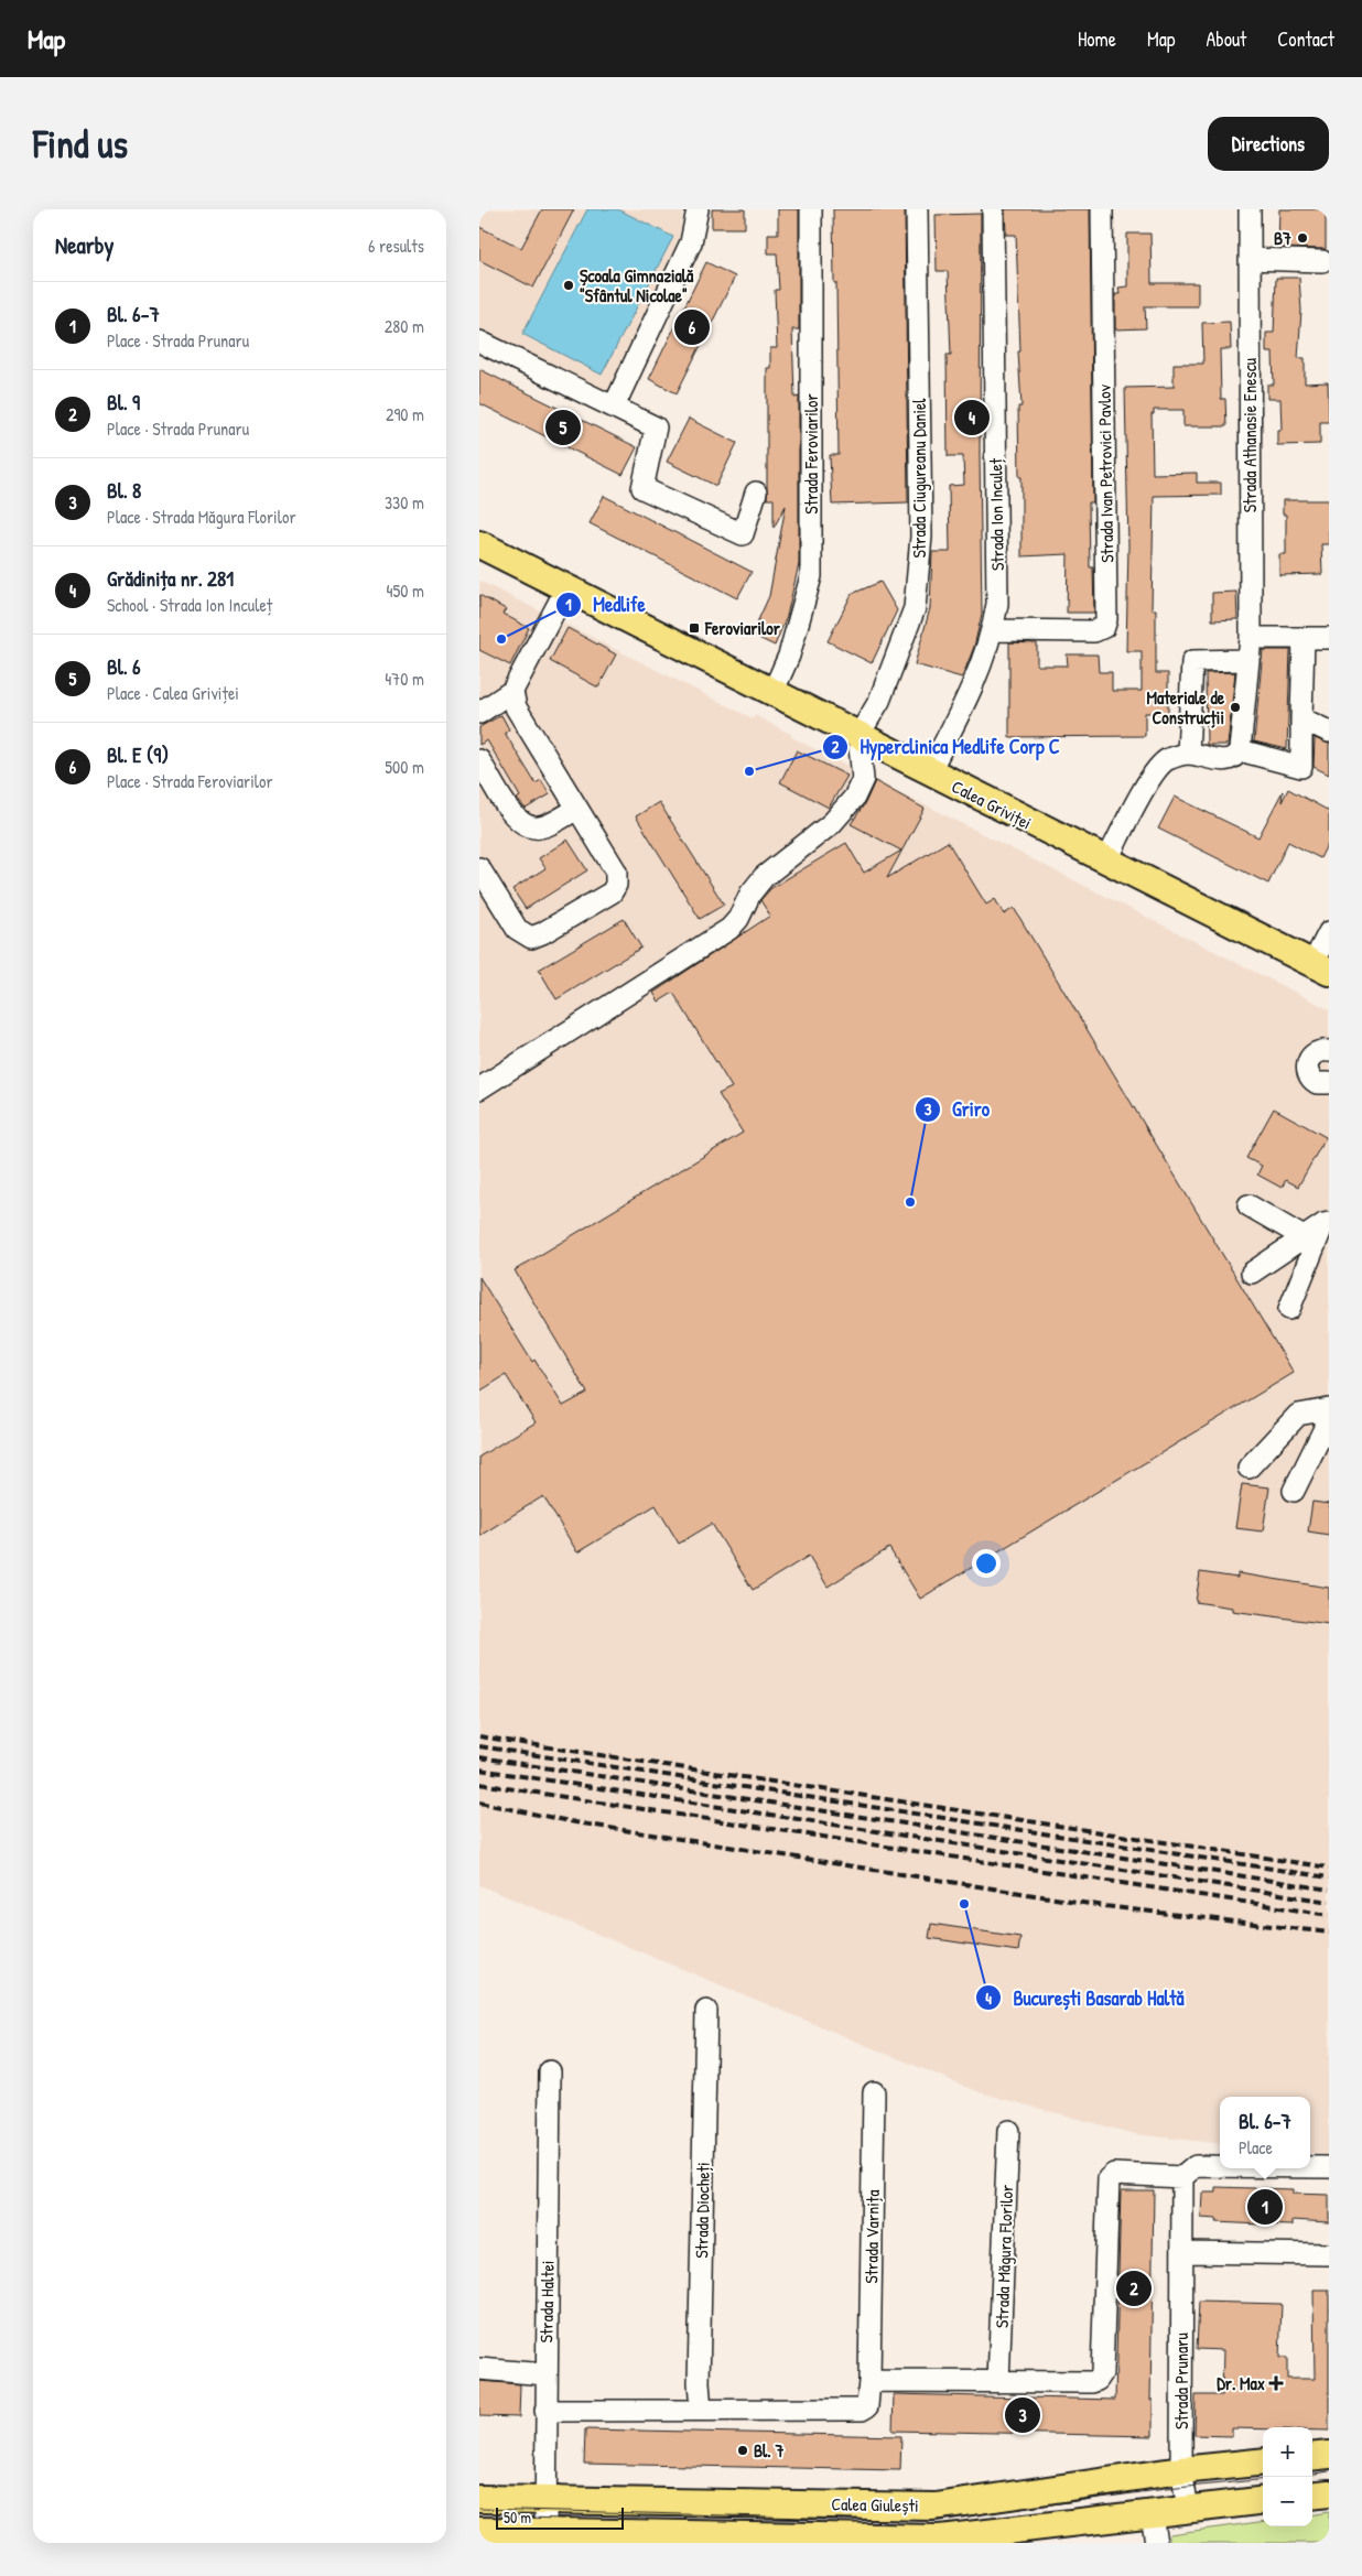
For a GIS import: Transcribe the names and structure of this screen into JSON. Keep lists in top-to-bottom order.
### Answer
{
  "streets": {
    "main road": ["Calea Griviței", "Calea Giulești"],
    "street": [
      "Strada Athanasie Enescu",
      "Strada Feroviarilor",
      "Strada Ivan Petrovici Pavlov",
      "Strada Ciugureanu Daniel",
      "Strada Ion Inculeț",
      "Strada Diocheți",
      "Strada Varnița",
      "Strada Măgura Florilor",
      "Strada Haltei",
      "Strada Prunaru"
    ]
  },
  "crossings": [
    ["Strada Feroviarilor", "Calea Griviței"],
    ["Strada Ivan Petrovici Pavlov", "Strada Ion Inculeț"],
    ["Strada Ciugureanu Daniel", "Calea Griviței"],
    ["Strada Ion Inculeț", "Calea Griviței"],
    ["Strada Diocheți", "Strada Varnița"],
    ["Strada Haltei", "Calea Giulești"],
    ["Strada Prunaru", "Calea Giulești"]
  ],
  "places": {
    "other": [
      "B7",
      "Școala Gimnazială \"Sfântul Nicolae\"",
      "Medlife",
      "Materiale de Construcții",
      "Hyperclinica Medlife Corp C",
      "Griro",
      "București Basarab Haltă",
      "Bl. 7"
    ],
    "transit": ["Feroviarilor"],
    "health": ["Dr. Max"]
  },
  "scale_bar": "50 m",
  "page": {
    "header": "Map",
    "nav": [
      "Home",
      "Map",
      "About",
      "Contact"
    ],
    "buttons": "Directions",
    "title": "Find us",
    "heading": ["Nearby", "6 results"],
    "list": [
      {
        "mark": "1",
        "name": "Bl. 6-7",
        "note": "Place · Strada Prunaru",
        "value": "280 m"
      },
      {
        "mark": "2",
        "name": "Bl. 9",
        "note": "Place · Strada Prunaru",
        "value": "290 m"
      },
      {
        "mark": "3",
        "name": "Bl. 8",
        "note": "Place · Strada Măgura Florilor",
        "value": "330 m"
      },
      {
        "mark": "4",
        "name": "Grădinița nr. 281",
        "note": "School · Strada Ion Inculeț",
        "value": "450 m"
      },
      {
        "mark": "5",
        "name": "Bl. 6",
        "note": "Place · Calea Griviței",
        "value": "470 m"
      },
      {
        "mark": "6",
        "name": "Bl. E (9)",
        "note": "Place · Strada Feroviarilor",
        "value": "500 m"
      }
    ],
    "pins": [
      "6",
      "4",
      "5",
      "1",
      "2",
      "3"
    ],
    "popup": ["Bl. 6-7", "Place"],
    "map_buttons": ["+", "−"],
    "scale": "50 m"
  }
}
